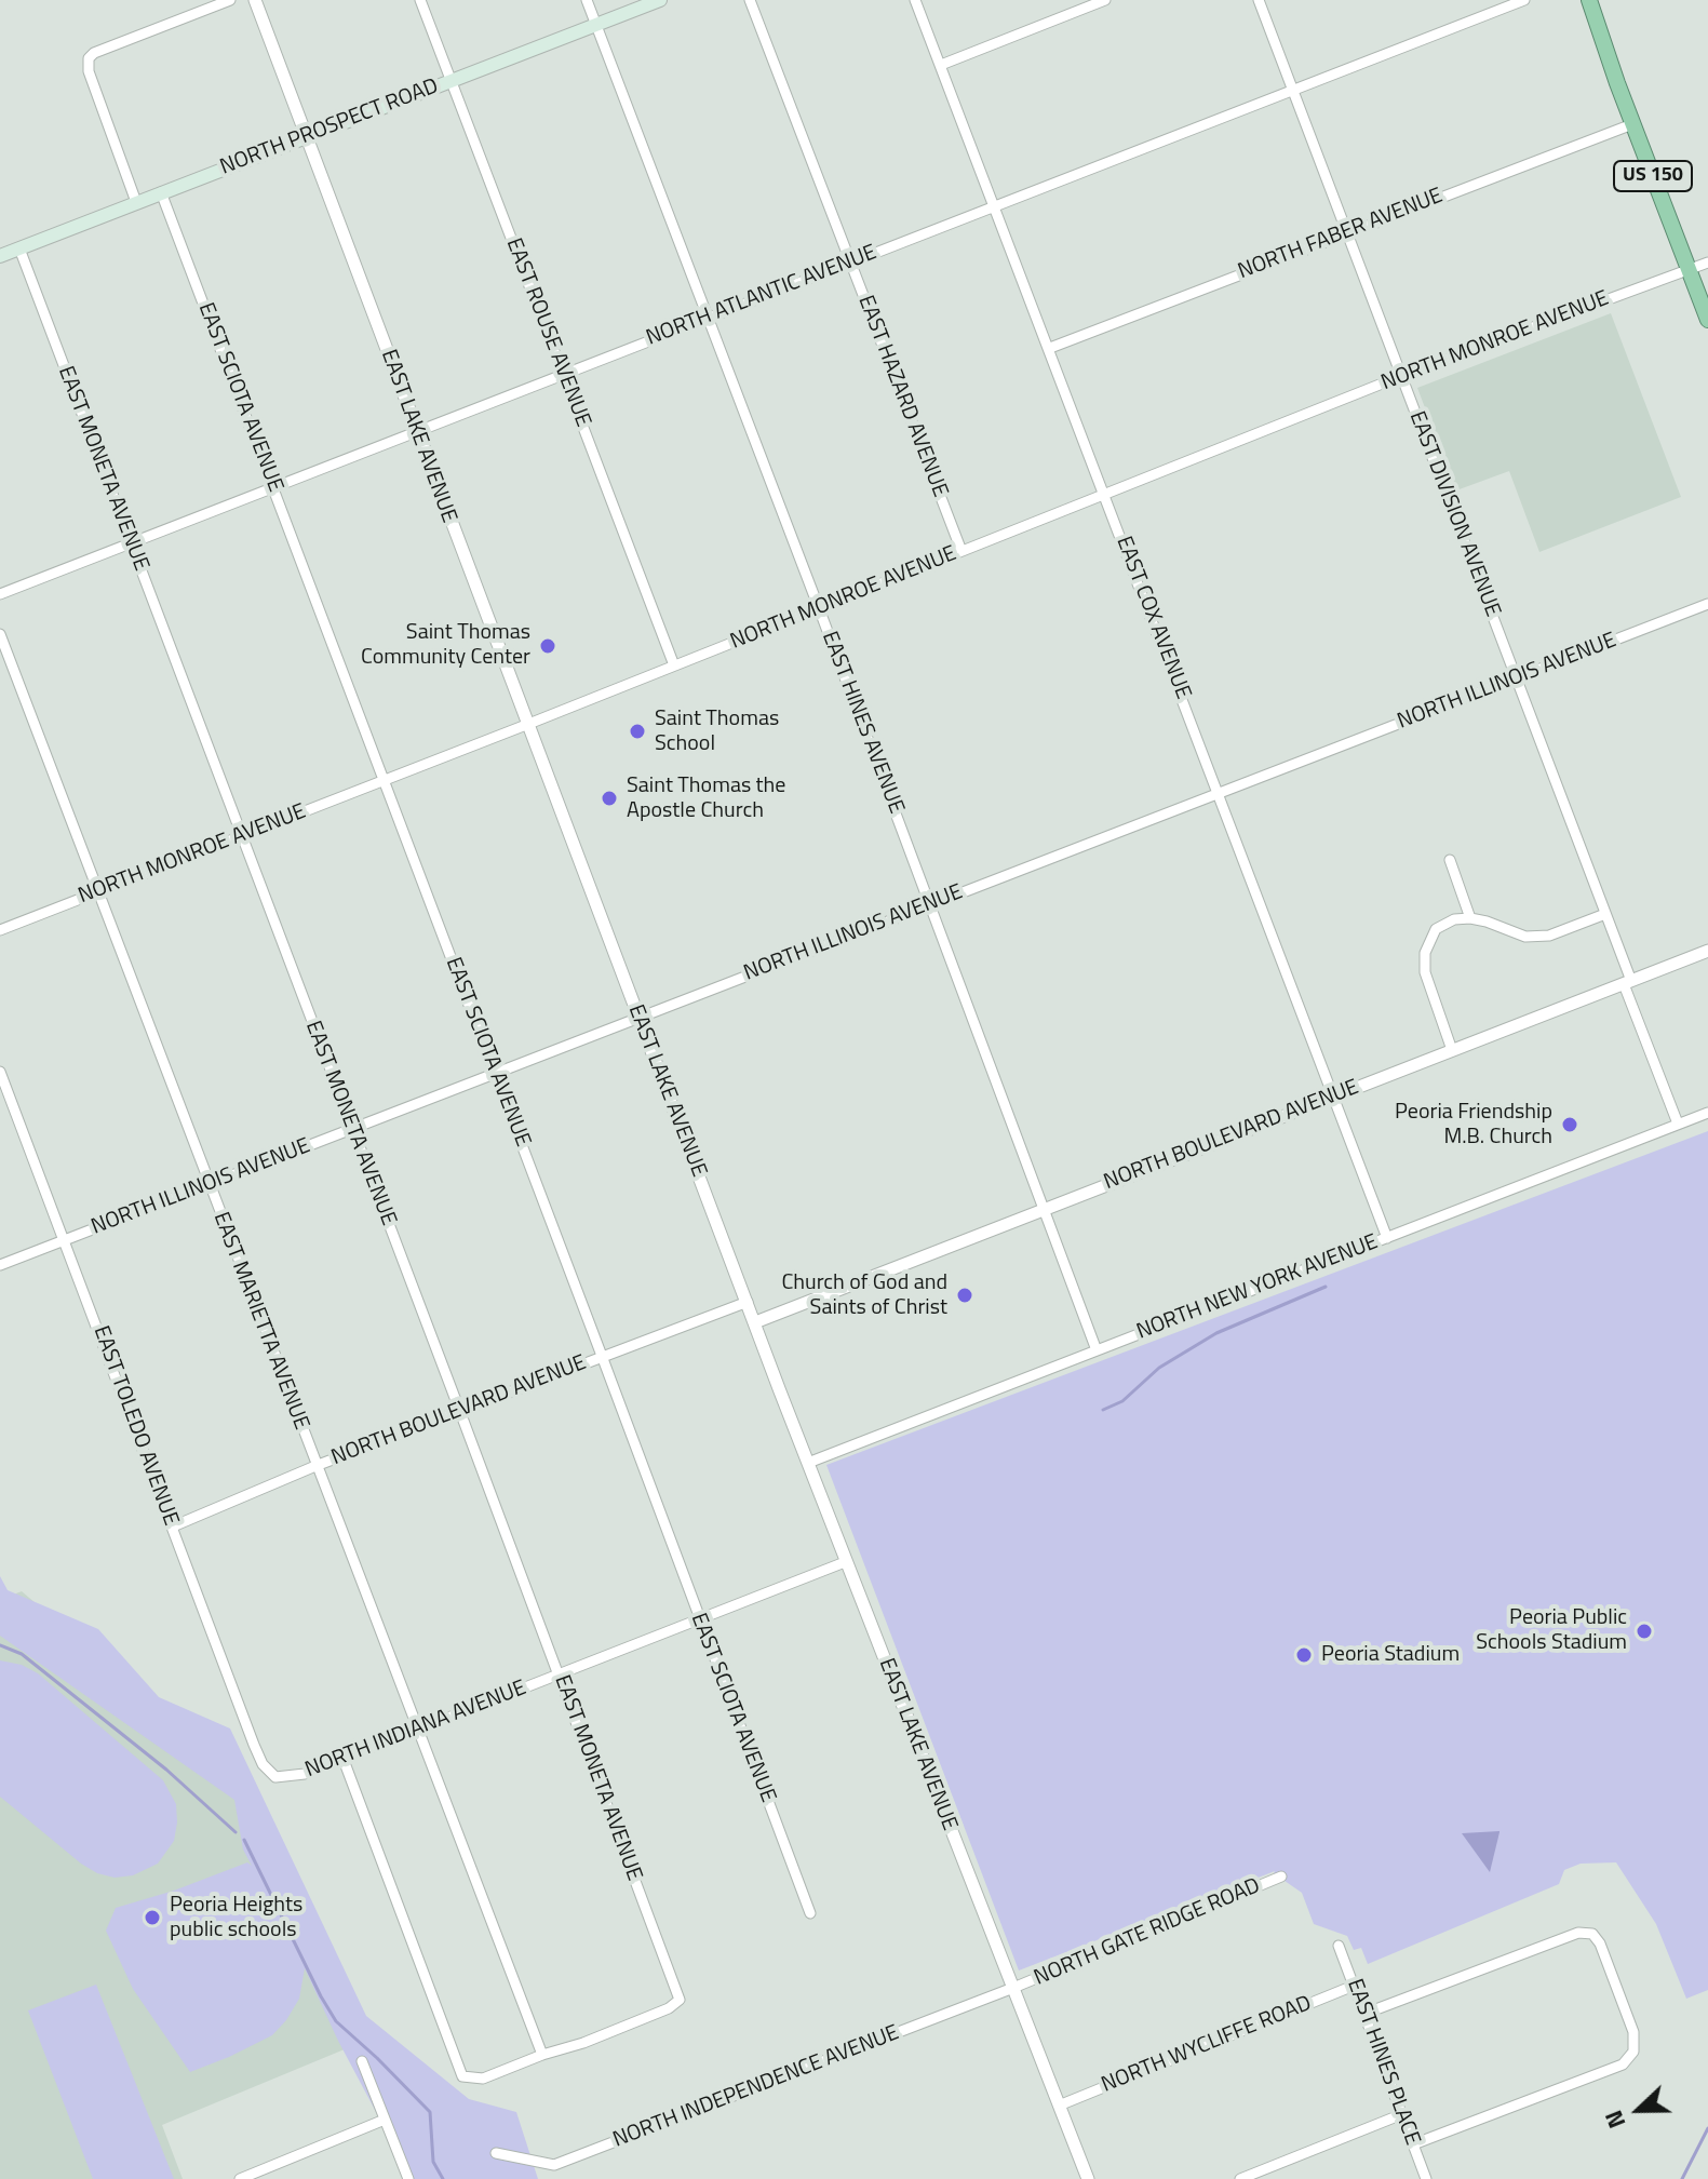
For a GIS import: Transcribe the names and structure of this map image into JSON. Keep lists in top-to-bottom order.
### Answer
{
  "streets": {
    "highway": ["US 150"],
    "main road": ["NORTH PROSPECT ROAD"],
    "street": [
      "NORTH FABER AVENUE",
      "NORTH ATLANTIC AVENUE",
      "EAST ROUSE AVENUE",
      "NORTH MONROE AVENUE",
      "EAST HAZARD AVENUE",
      "EAST SCIOTA AVENUE",
      "EAST LAKE AVENUE",
      "EAST MONETA AVENUE",
      "EAST DIVISION AVENUE",
      "EAST COX AVENUE",
      "NORTH ILLINOIS AVENUE",
      "EAST HINES AVENUE",
      "NORTH BOULEVARD AVENUE",
      "NORTH NEW YORK AVENUE",
      "EAST MARIETTA AVENUE",
      "EAST TOLEDO AVENUE",
      "NORTH INDIANA AVENUE",
      "NORTH GATE RIDGE ROAD",
      "NORTH WYCLIFFE ROAD",
      "EAST HINES PLACE",
      "NORTH INDEPENDENCE AVENUE"
    ]
  },
  "crossings": [
    ["NORTH PROSPECT ROAD", "EAST ROUSE AVENUE"],
    ["NORTH PROSPECT ROAD", "EAST SCIOTA AVENUE"],
    ["NORTH PROSPECT ROAD", "EAST LAKE AVENUE"],
    ["NORTH PROSPECT ROAD", "EAST MONETA AVENUE"],
    ["NORTH PROSPECT ROAD", "EAST HINES AVENUE"],
    ["US 150", "NORTH FABER AVENUE"],
    ["US 150", "NORTH MONROE AVENUE"],
    ["NORTH FABER AVENUE", "EAST DIVISION AVENUE"],
    ["NORTH FABER AVENUE", "EAST COX AVENUE"],
    ["NORTH ATLANTIC AVENUE", "EAST ROUSE AVENUE"],
    ["NORTH ATLANTIC AVENUE", "EAST HAZARD AVENUE"],
    ["NORTH ATLANTIC AVENUE", "EAST SCIOTA AVENUE"],
    ["NORTH ATLANTIC AVENUE", "EAST LAKE AVENUE"],
    ["NORTH ATLANTIC AVENUE", "EAST MONETA AVENUE"],
    ["NORTH ATLANTIC AVENUE", "EAST DIVISION AVENUE"],
    ["NORTH ATLANTIC AVENUE", "EAST COX AVENUE"],
    ["NORTH ATLANTIC AVENUE", "EAST HINES AVENUE"],
    ["EAST ROUSE AVENUE", "NORTH MONROE AVENUE"],
    ["NORTH MONROE AVENUE", "EAST HAZARD AVENUE"],
    ["NORTH MONROE AVENUE", "EAST SCIOTA AVENUE"],
    ["NORTH MONROE AVENUE", "EAST LAKE AVENUE"],
    ["NORTH MONROE AVENUE", "EAST MONETA AVENUE"],
    ["NORTH MONROE AVENUE", "EAST DIVISION AVENUE"],
    ["NORTH MONROE AVENUE", "EAST COX AVENUE"],
    ["NORTH MONROE AVENUE", "EAST HINES AVENUE"],
    ["NORTH MONROE AVENUE", "EAST MARIETTA AVENUE"],
    ["EAST SCIOTA AVENUE", "NORTH ILLINOIS AVENUE"],
    ["EAST SCIOTA AVENUE", "NORTH BOULEVARD AVENUE"],
    ["EAST SCIOTA AVENUE", "NORTH INDIANA AVENUE"],
    ["EAST LAKE AVENUE", "NORTH ILLINOIS AVENUE"],
    ["EAST LAKE AVENUE", "NORTH BOULEVARD AVENUE"],
    ["EAST LAKE AVENUE", "NORTH NEW YORK AVENUE"],
    ["EAST LAKE AVENUE", "NORTH INDIANA AVENUE"],
    ["EAST LAKE AVENUE", "NORTH GATE RIDGE ROAD"],
    ["EAST LAKE AVENUE", "NORTH WYCLIFFE ROAD"],
    ["EAST LAKE AVENUE", "NORTH INDEPENDENCE AVENUE"],
    ["EAST MONETA AVENUE", "NORTH ILLINOIS AVENUE"],
    ["EAST MONETA AVENUE", "NORTH BOULEVARD AVENUE"],
    ["EAST MONETA AVENUE", "EAST MARIETTA AVENUE"],
    ["EAST MONETA AVENUE", "NORTH INDIANA AVENUE"],
    ["EAST DIVISION AVENUE", "NORTH ILLINOIS AVENUE"],
    ["EAST DIVISION AVENUE", "NORTH BOULEVARD AVENUE"],
    ["EAST DIVISION AVENUE", "NORTH NEW YORK AVENUE"],
    ["EAST COX AVENUE", "NORTH ILLINOIS AVENUE"],
    ["EAST COX AVENUE", "NORTH BOULEVARD AVENUE"],
    ["EAST COX AVENUE", "NORTH NEW YORK AVENUE"],
    ["NORTH ILLINOIS AVENUE", "EAST HINES AVENUE"],
    ["NORTH ILLINOIS AVENUE", "EAST MARIETTA AVENUE"],
    ["NORTH ILLINOIS AVENUE", "EAST TOLEDO AVENUE"],
    ["EAST HINES AVENUE", "NORTH BOULEVARD AVENUE"],
    ["EAST HINES AVENUE", "NORTH NEW YORK AVENUE"],
    ["NORTH BOULEVARD AVENUE", "EAST MARIETTA AVENUE"],
    ["NORTH BOULEVARD AVENUE", "EAST TOLEDO AVENUE"],
    ["EAST MARIETTA AVENUE", "NORTH INDIANA AVENUE"],
    ["EAST TOLEDO AVENUE", "NORTH INDIANA AVENUE"],
    ["NORTH GATE RIDGE ROAD", "NORTH INDEPENDENCE AVENUE"],
    ["NORTH WYCLIFFE ROAD", "EAST HINES PLACE"]
  ],
  "places": [
    "Saint Thomas Community Center",
    "Saint Thomas School",
    "Saint Thomas the Apostle Church",
    "Peoria Friendship M.B. Church",
    "Church of God and Saints of Christ",
    "Peoria Public Schools Stadium",
    "Peoria Stadium",
    "Peoria Heights public schools"
  ],
  "north": "left"
}
